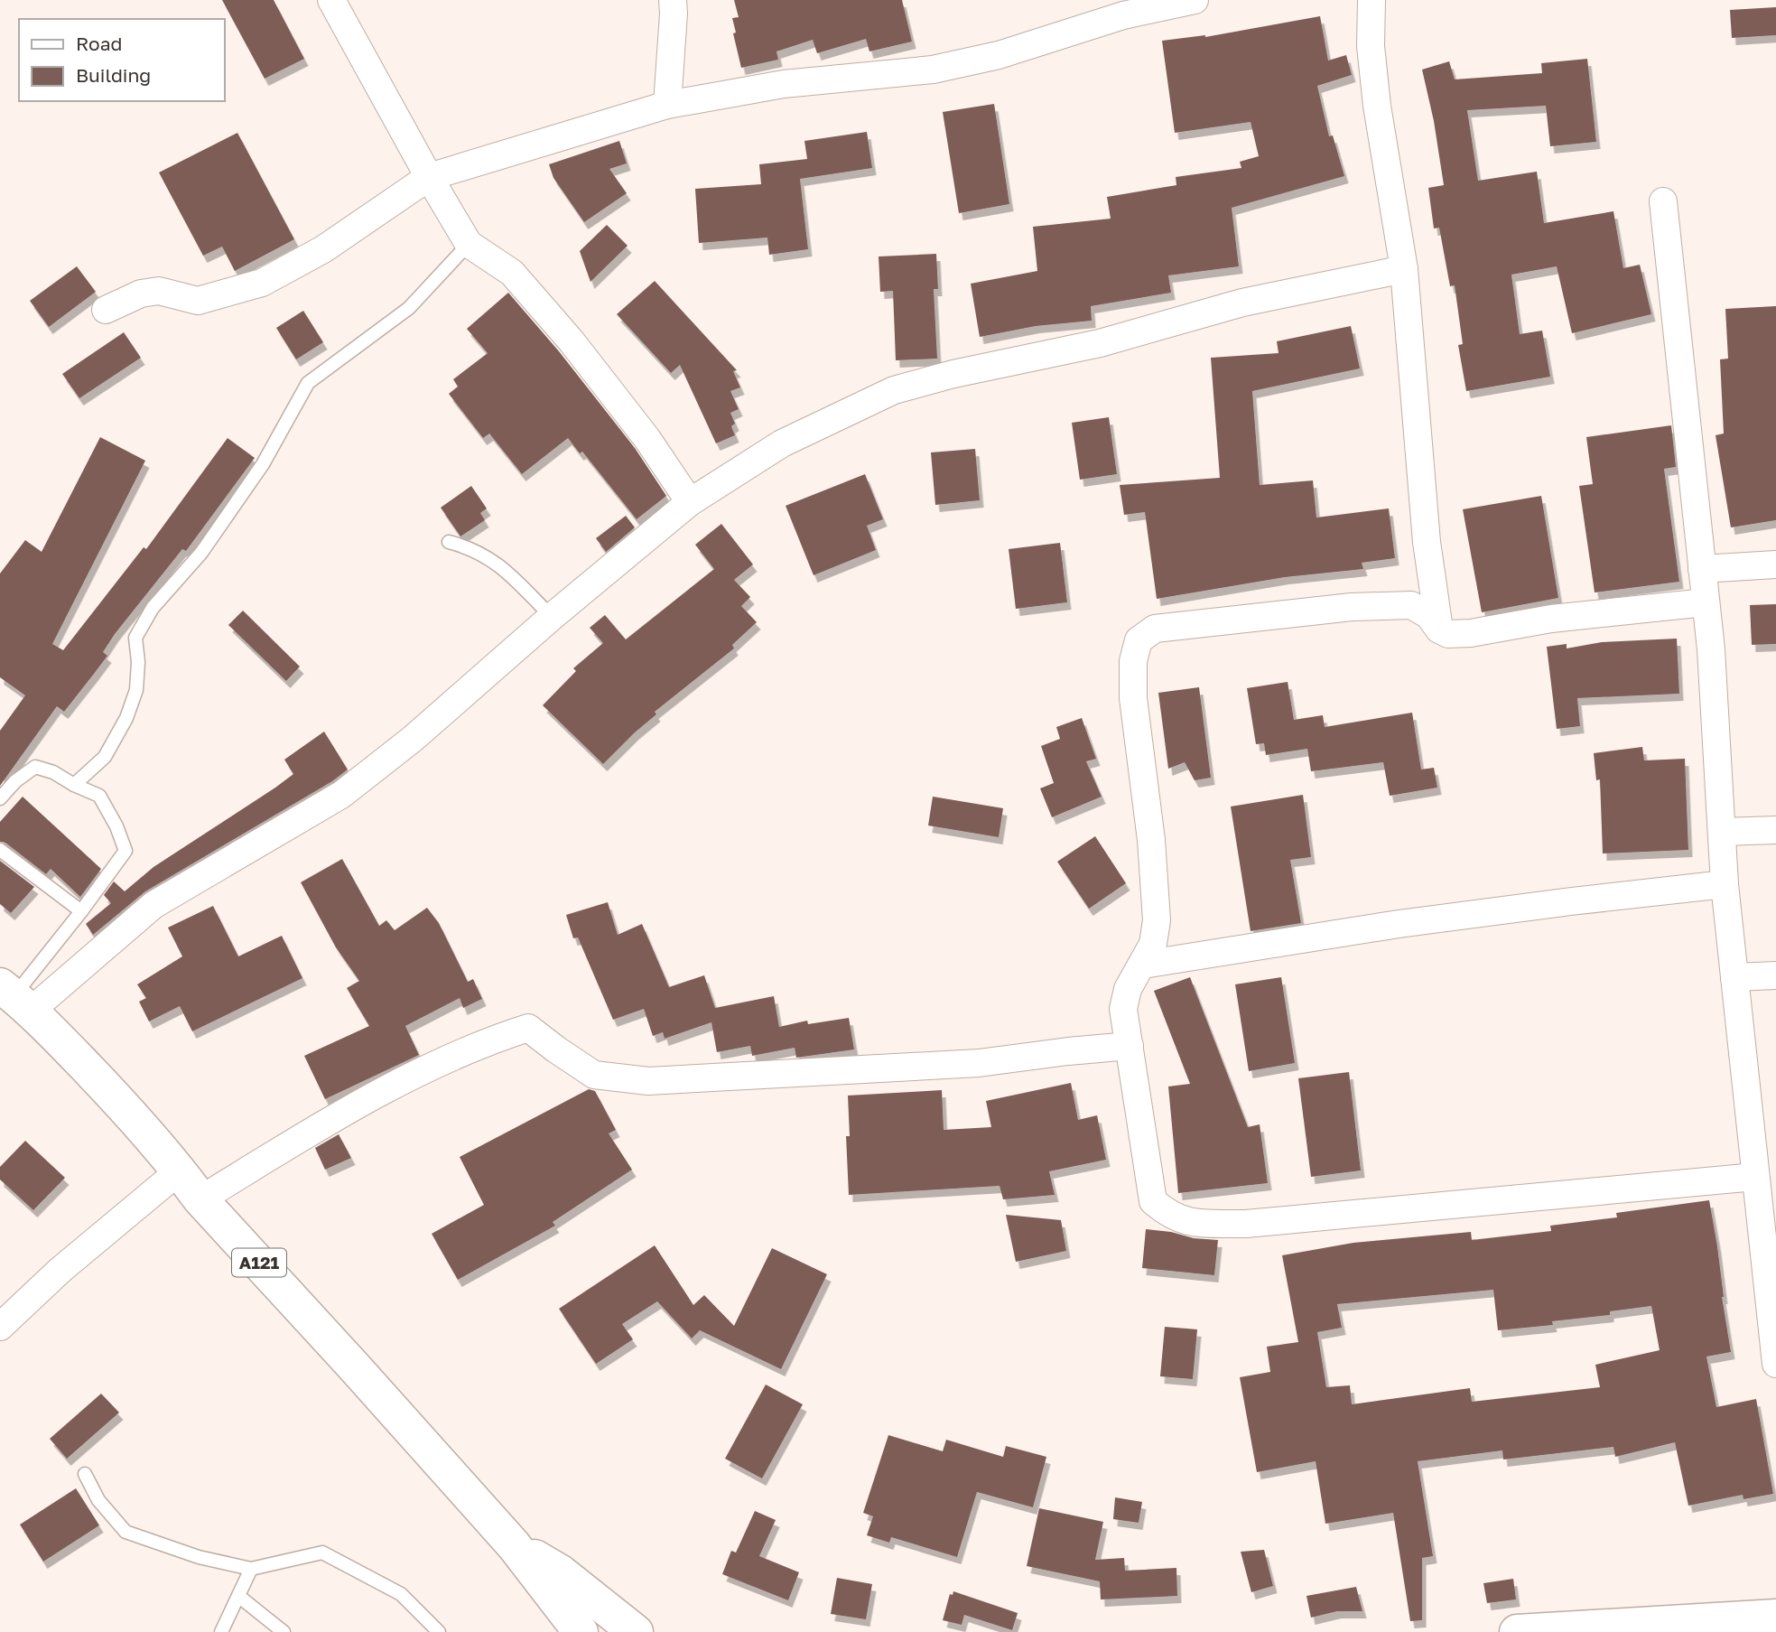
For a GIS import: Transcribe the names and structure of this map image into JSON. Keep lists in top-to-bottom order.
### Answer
{
  "streets": {
    "main road": ["A121"]
  },
  "legend": ["Road", "Building"]
}
